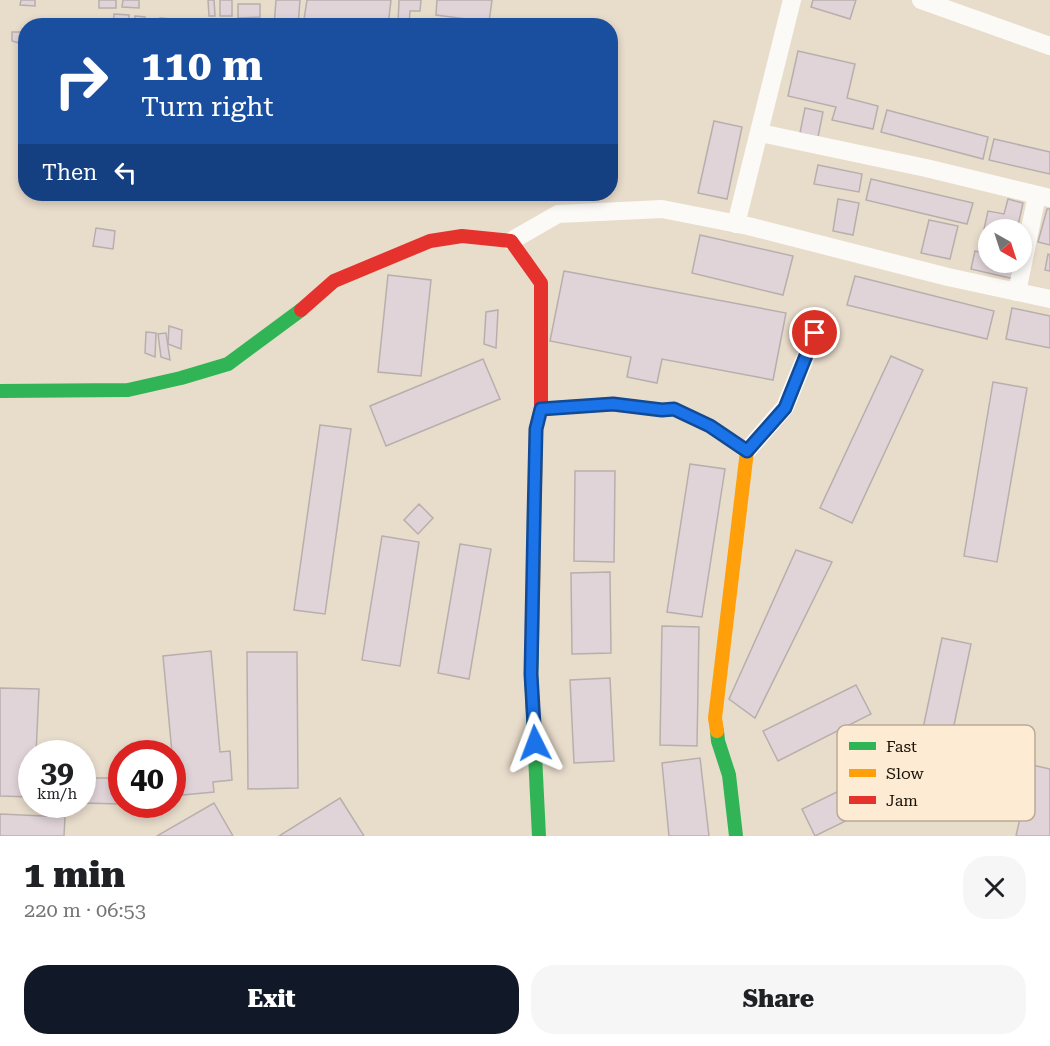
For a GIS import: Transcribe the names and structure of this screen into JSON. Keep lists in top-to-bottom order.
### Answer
{
  "legend": ["Fast", "Slow", "Jam"],
  "north": "bottom right",
  "page": {
    "turn": ["110 m", "Turn right"],
    "then": "Then",
    "speed": "39 km/h",
    "limit": "40",
    "heading": ["1 min", "220 m · 06:53"],
    "buttons": ["Exit", "Share"]
  }
}
